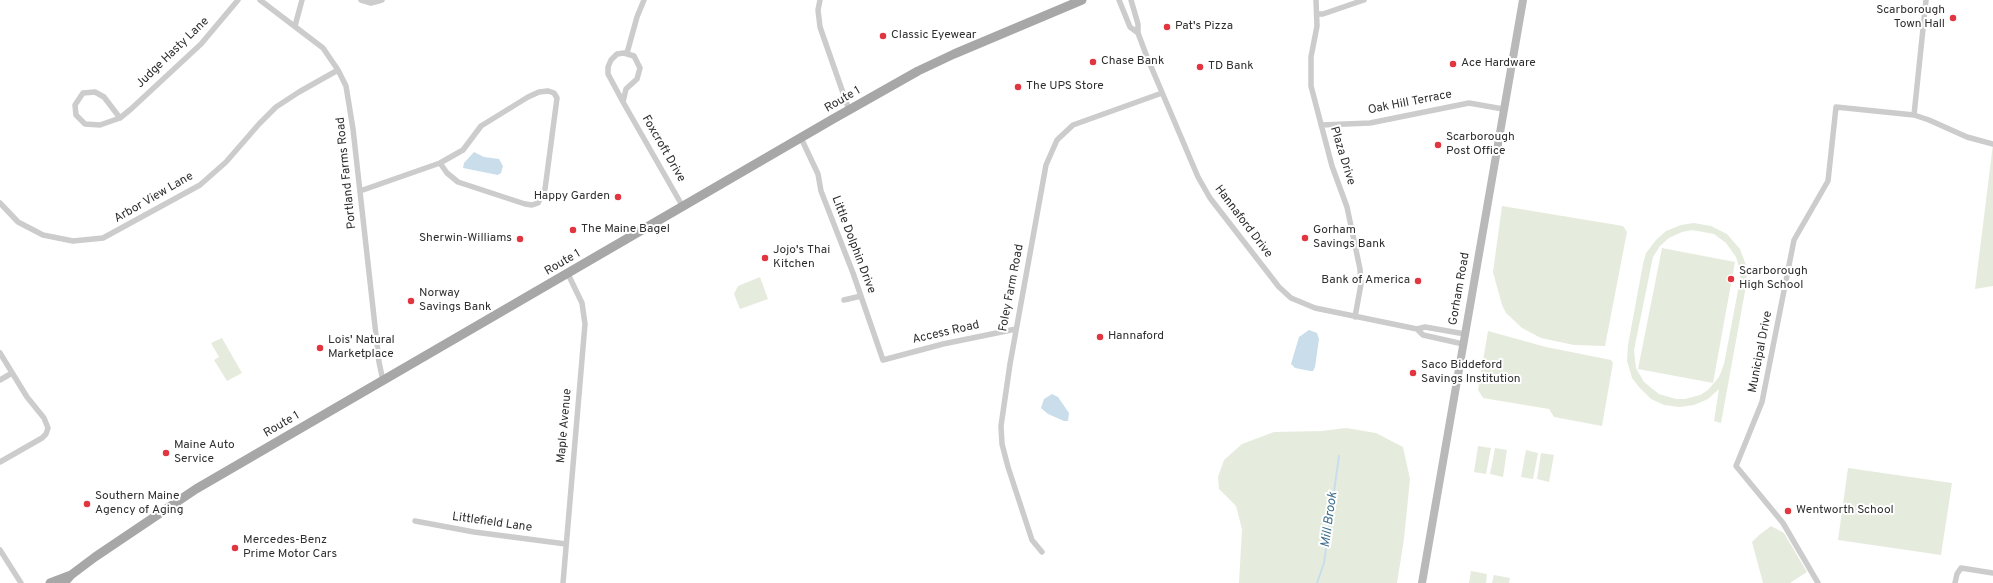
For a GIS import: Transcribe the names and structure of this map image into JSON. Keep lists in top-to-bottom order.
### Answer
{
  "streets": {
    "main road": ["Route 1", "Gorham Road"],
    "street": [
      "Judge Hasty Lane",
      "Oak Hill Terrace",
      "Foxcroft Drive",
      "Plaza Drive",
      "Portland Farms Road",
      "Arbor View Lane",
      "Hannaford Drive",
      "Little Dolphin Drive",
      "Foley Farm Road",
      "Access Road",
      "Municipal Drive",
      "Maple Avenue",
      "Littlefield Lane"
    ]
  },
  "crossings": [
    ["Route 1", "Foxcroft Drive"],
    ["Route 1", "Portland Farms Road"],
    ["Route 1", "Little Dolphin Drive"],
    ["Route 1", "Maple Avenue"],
    ["Oak Hill Terrace", "Plaza Drive"],
    ["Oak Hill Terrace", "Gorham Road"],
    ["Plaza Drive", "Hannaford Drive"],
    ["Portland Farms Road", "Arbor View Lane"],
    ["Hannaford Drive", "Foley Farm Road"],
    ["Hannaford Drive", "Gorham Road"],
    ["Little Dolphin Drive", "Access Road"],
    ["Foley Farm Road", "Access Road"],
    ["Maple Avenue", "Littlefield Lane"]
  ],
  "water": ["Mill Brook"],
  "places": [
    "Scarborough Town Hall",
    "Pat's Pizza",
    "Classic Eyewear",
    "Chase Bank",
    "Ace Hardware",
    "TD Bank",
    "The UPS Store",
    "Scarborough Post Office",
    "Happy Garden",
    "The Maine Bagel",
    "Gorham Savings Bank",
    "Sherwin-Williams",
    "Jojo's Thai Kitchen",
    "Scarborough High School",
    "Bank of America",
    "Norway Savings Bank",
    "Hannaford",
    "Lois' Natural Marketplace",
    "Saco Biddeford Savings Institution",
    "Maine Auto Service",
    "Southern Maine Agency of Aging",
    "Wentworth School",
    "Mercedes-Benz Prime Motor Cars"
  ]
}
